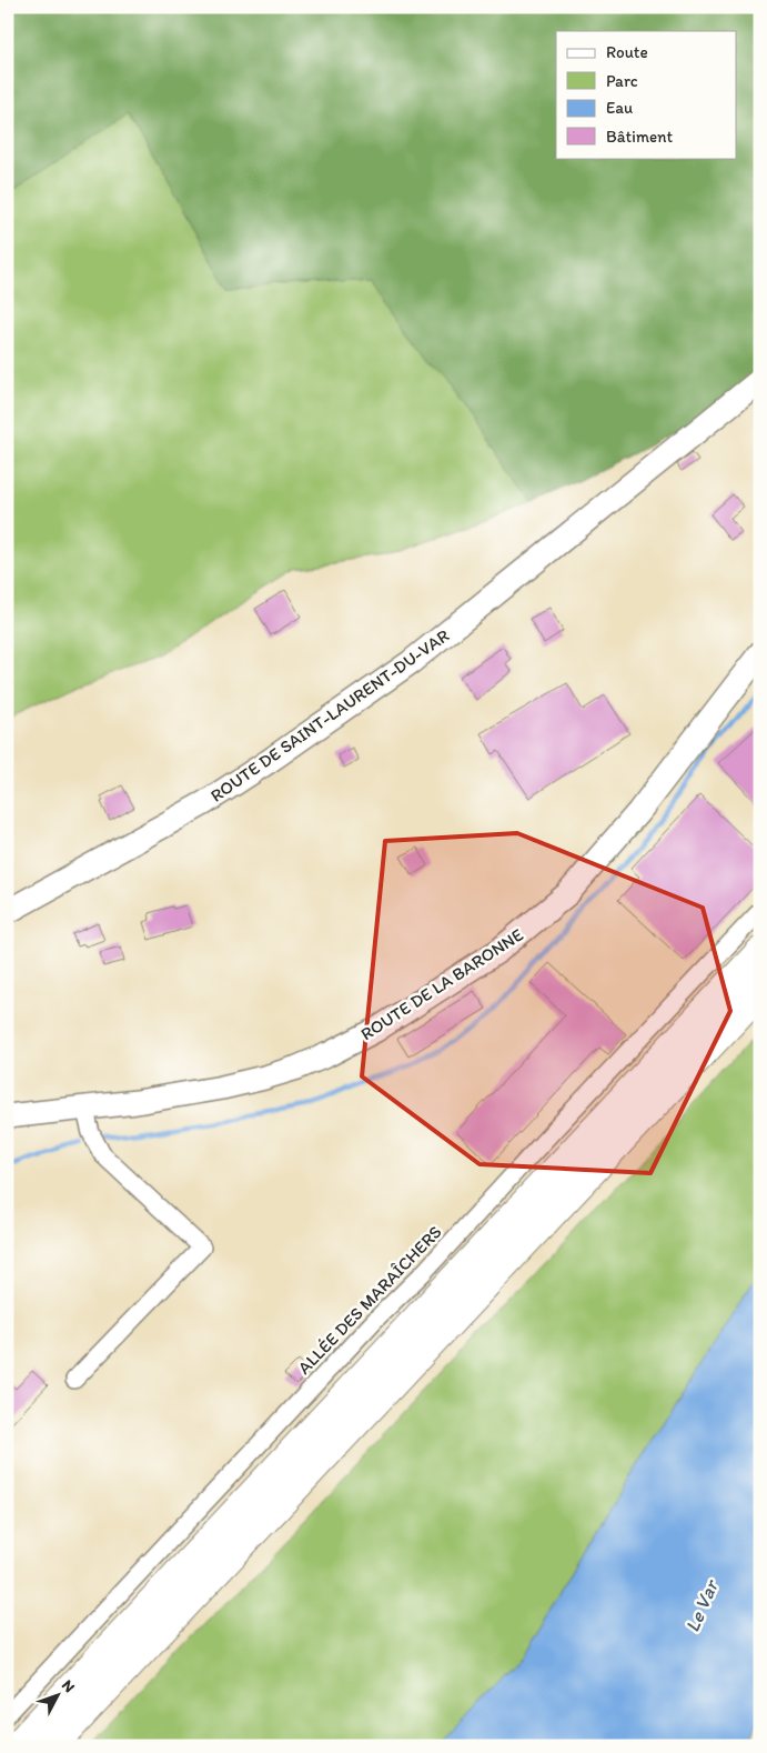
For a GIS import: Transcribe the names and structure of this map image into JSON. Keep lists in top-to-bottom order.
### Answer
{
  "streets": {
    "main road": ["ROUTE DE SAINT-LAURENT-DU-VAR", "ROUTE DE LA BARONNE"],
    "street": ["ALLÉE DES MARAÎCHERS"]
  },
  "water": ["Le Var"],
  "legend": [
    "Route",
    "Parc",
    "Eau",
    "Bâtiment"
  ],
  "north": "top right"
}
